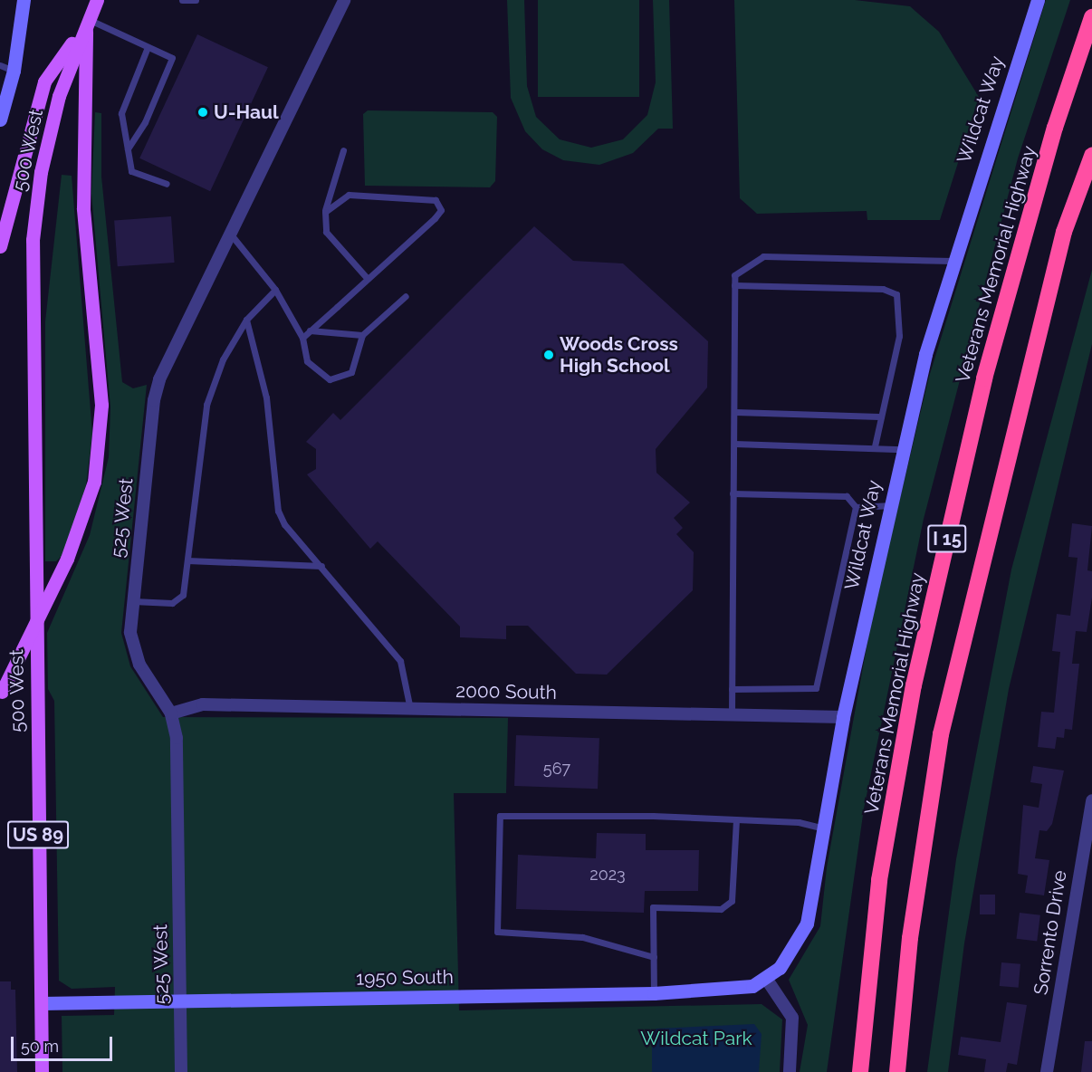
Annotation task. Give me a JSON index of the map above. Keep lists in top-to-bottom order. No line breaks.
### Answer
{"streets":{"highway":["Veterans Memorial Highway","I 15"],"main road":["500 West","US 89"],"street":["Wildcat Way","525 West","2000 South","Sorrento Drive","1950 South"]},"crossings":[["Wildcat Way","2000 South"],["Wildcat Way","1950 South"],["500 West","US 89"],["500 West","1950 South"],["525 West","2000 South"],["525 West","1950 South"]],"parks":["Wildcat Park"],"places":["U-Haul","Woods Cross High School"],"house_numbers":["567","2023"],"scale_bar":"50 m"}
